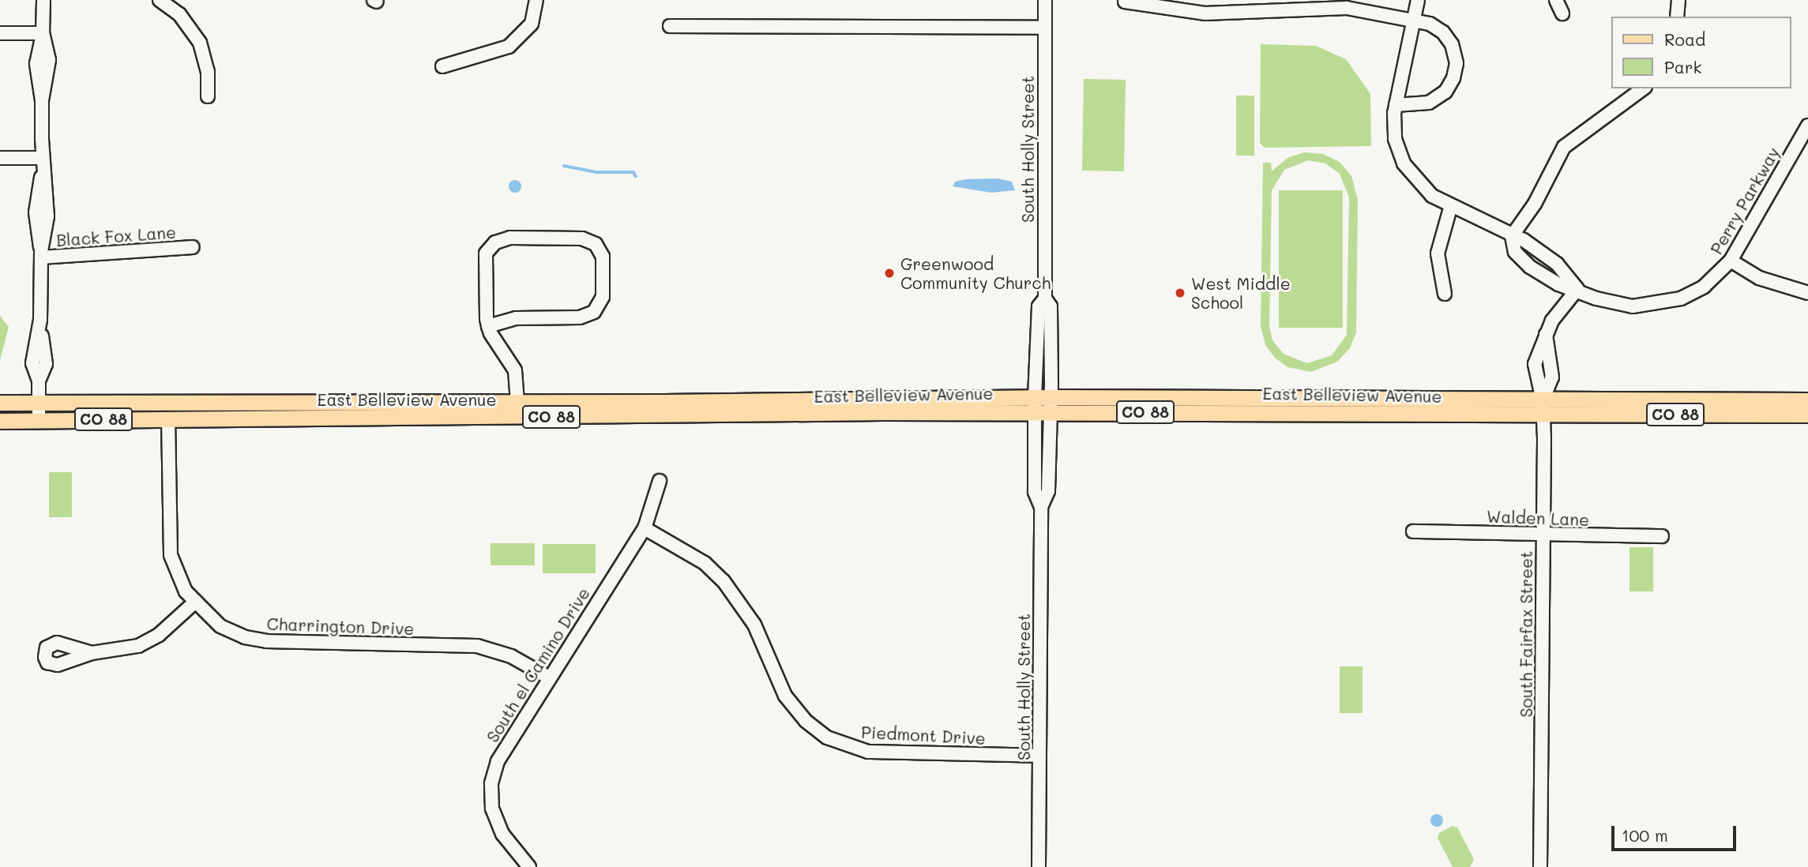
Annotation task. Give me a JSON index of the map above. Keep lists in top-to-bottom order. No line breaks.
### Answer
{"streets":{"main road":["East Belleview Avenue","CO 88"],"street":["South Holly Street","Perry Parkway","Black Fox Lane","Walden Lane","Charrington Drive","South Fairfax Street","South el Camino Drive","Piedmont Drive"]},"crossings":[["South Holly Street","East Belleview Avenue"],["South Holly Street","Piedmont Drive"],["Perry Parkway","South Fairfax Street"],["East Belleview Avenue","Charrington Drive"],["East Belleview Avenue","South Fairfax Street"],["Walden Lane","South Fairfax Street"],["Charrington Drive","South el Camino Drive"],["South el Camino Drive","Piedmont Drive"]],"places":["Greenwood Community Church","West Middle School"],"legend":["Road","Park"],"scale_bar":"100 m"}
